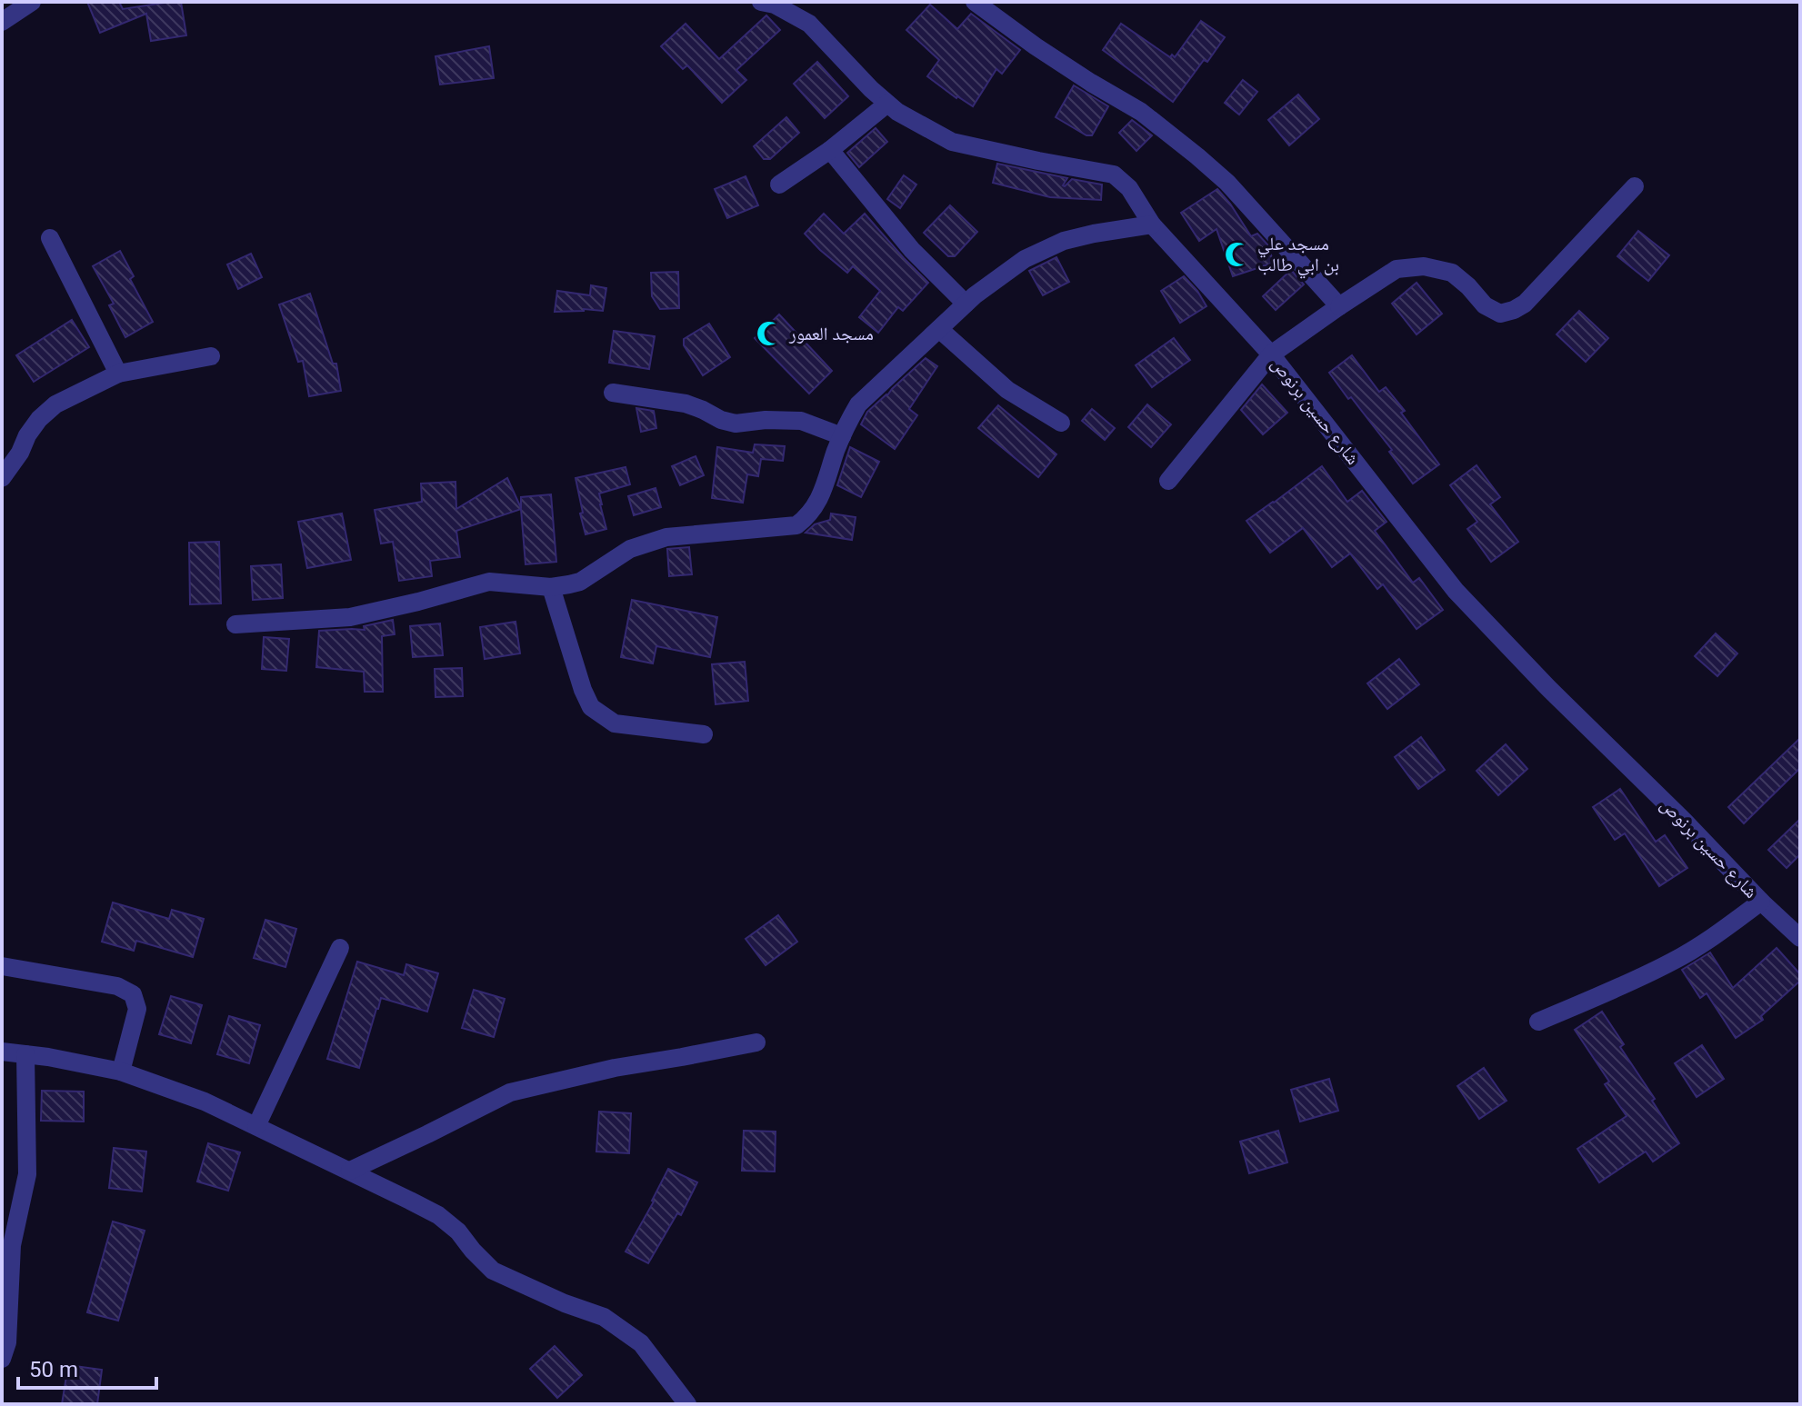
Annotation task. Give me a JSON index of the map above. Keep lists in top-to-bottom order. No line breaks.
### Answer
{"streets":{"street":["شارع حسين برنوص"]},"places":{"mosque":["مسجد علي بن ابي طالب","مسجد العمور"]},"scale_bar":"50 m"}
